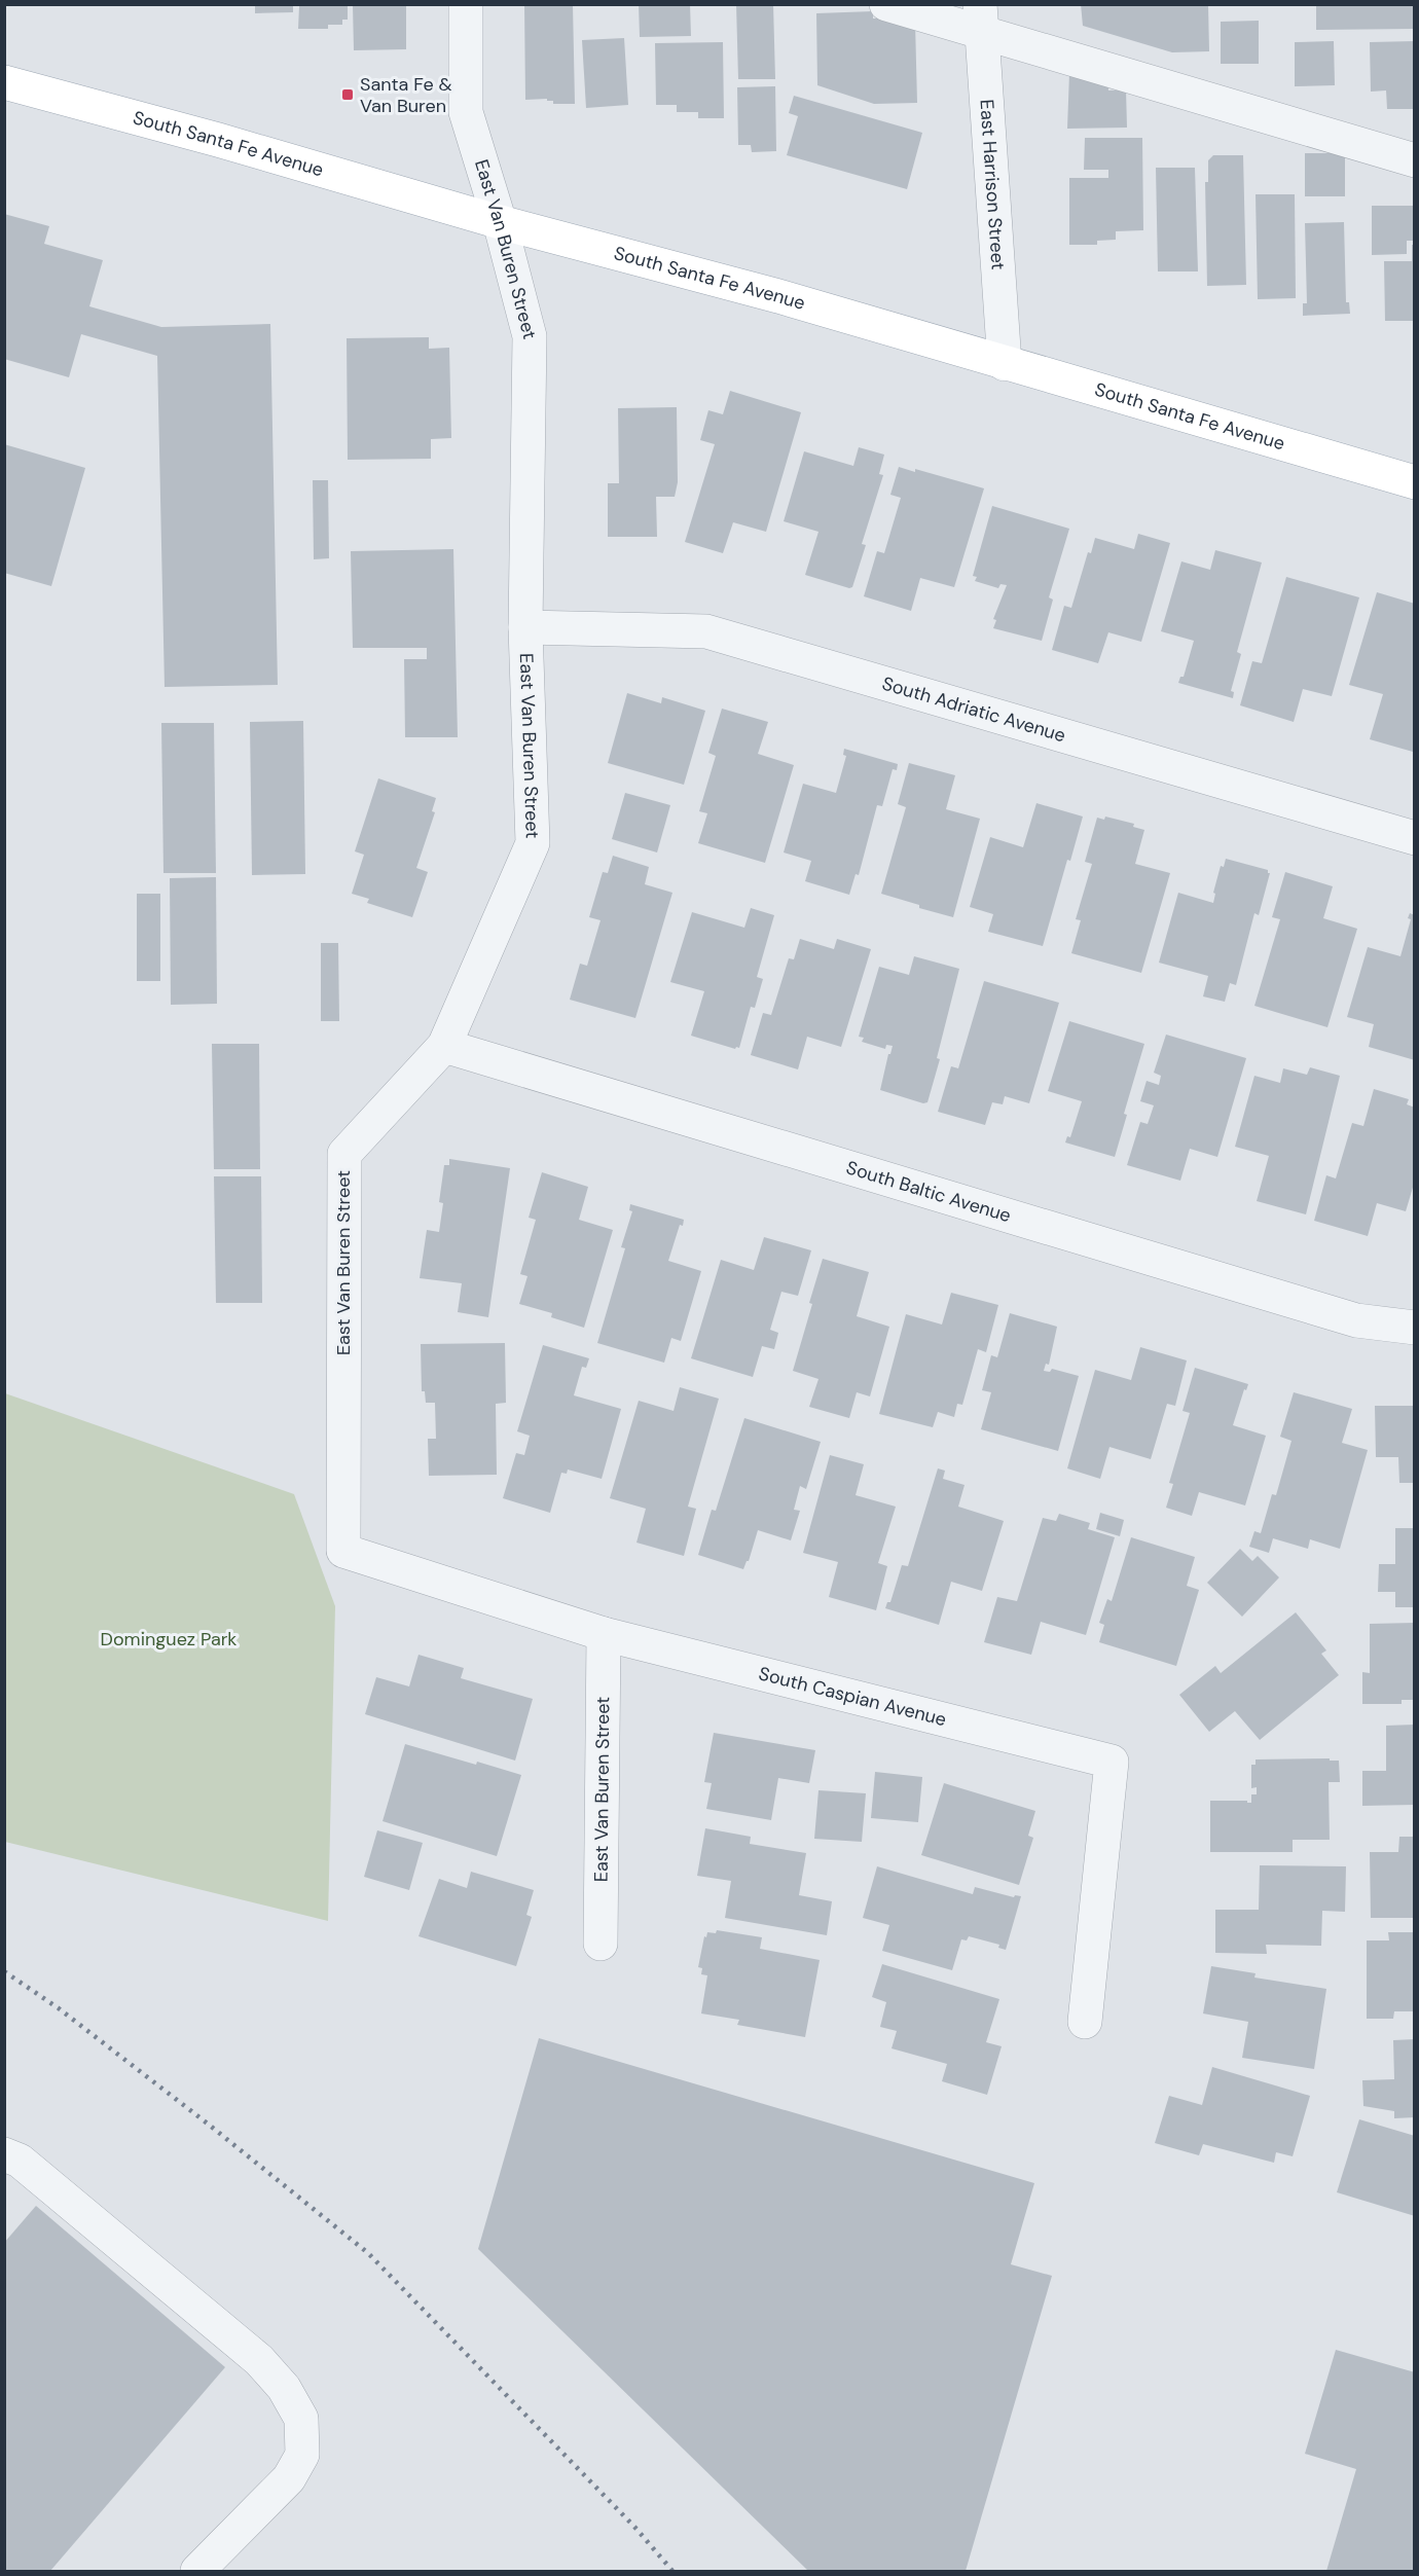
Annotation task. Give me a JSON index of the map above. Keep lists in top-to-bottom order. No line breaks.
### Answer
{"streets":{"main road":["South Santa Fe Avenue"],"street":["East Harrison Street","East Van Buren Street","South Adriatic Avenue","South Baltic Avenue","South Caspian Avenue"]},"crossings":[["South Santa Fe Avenue","East Harrison Street"],["South Santa Fe Avenue","East Van Buren Street"],["East Van Buren Street","South Adriatic Avenue"],["East Van Buren Street","South Baltic Avenue"],["East Van Buren Street","South Caspian Avenue"]],"parks":["Dominguez Park"],"places":{"transit":["Santa Fe & Van Buren"]}}
